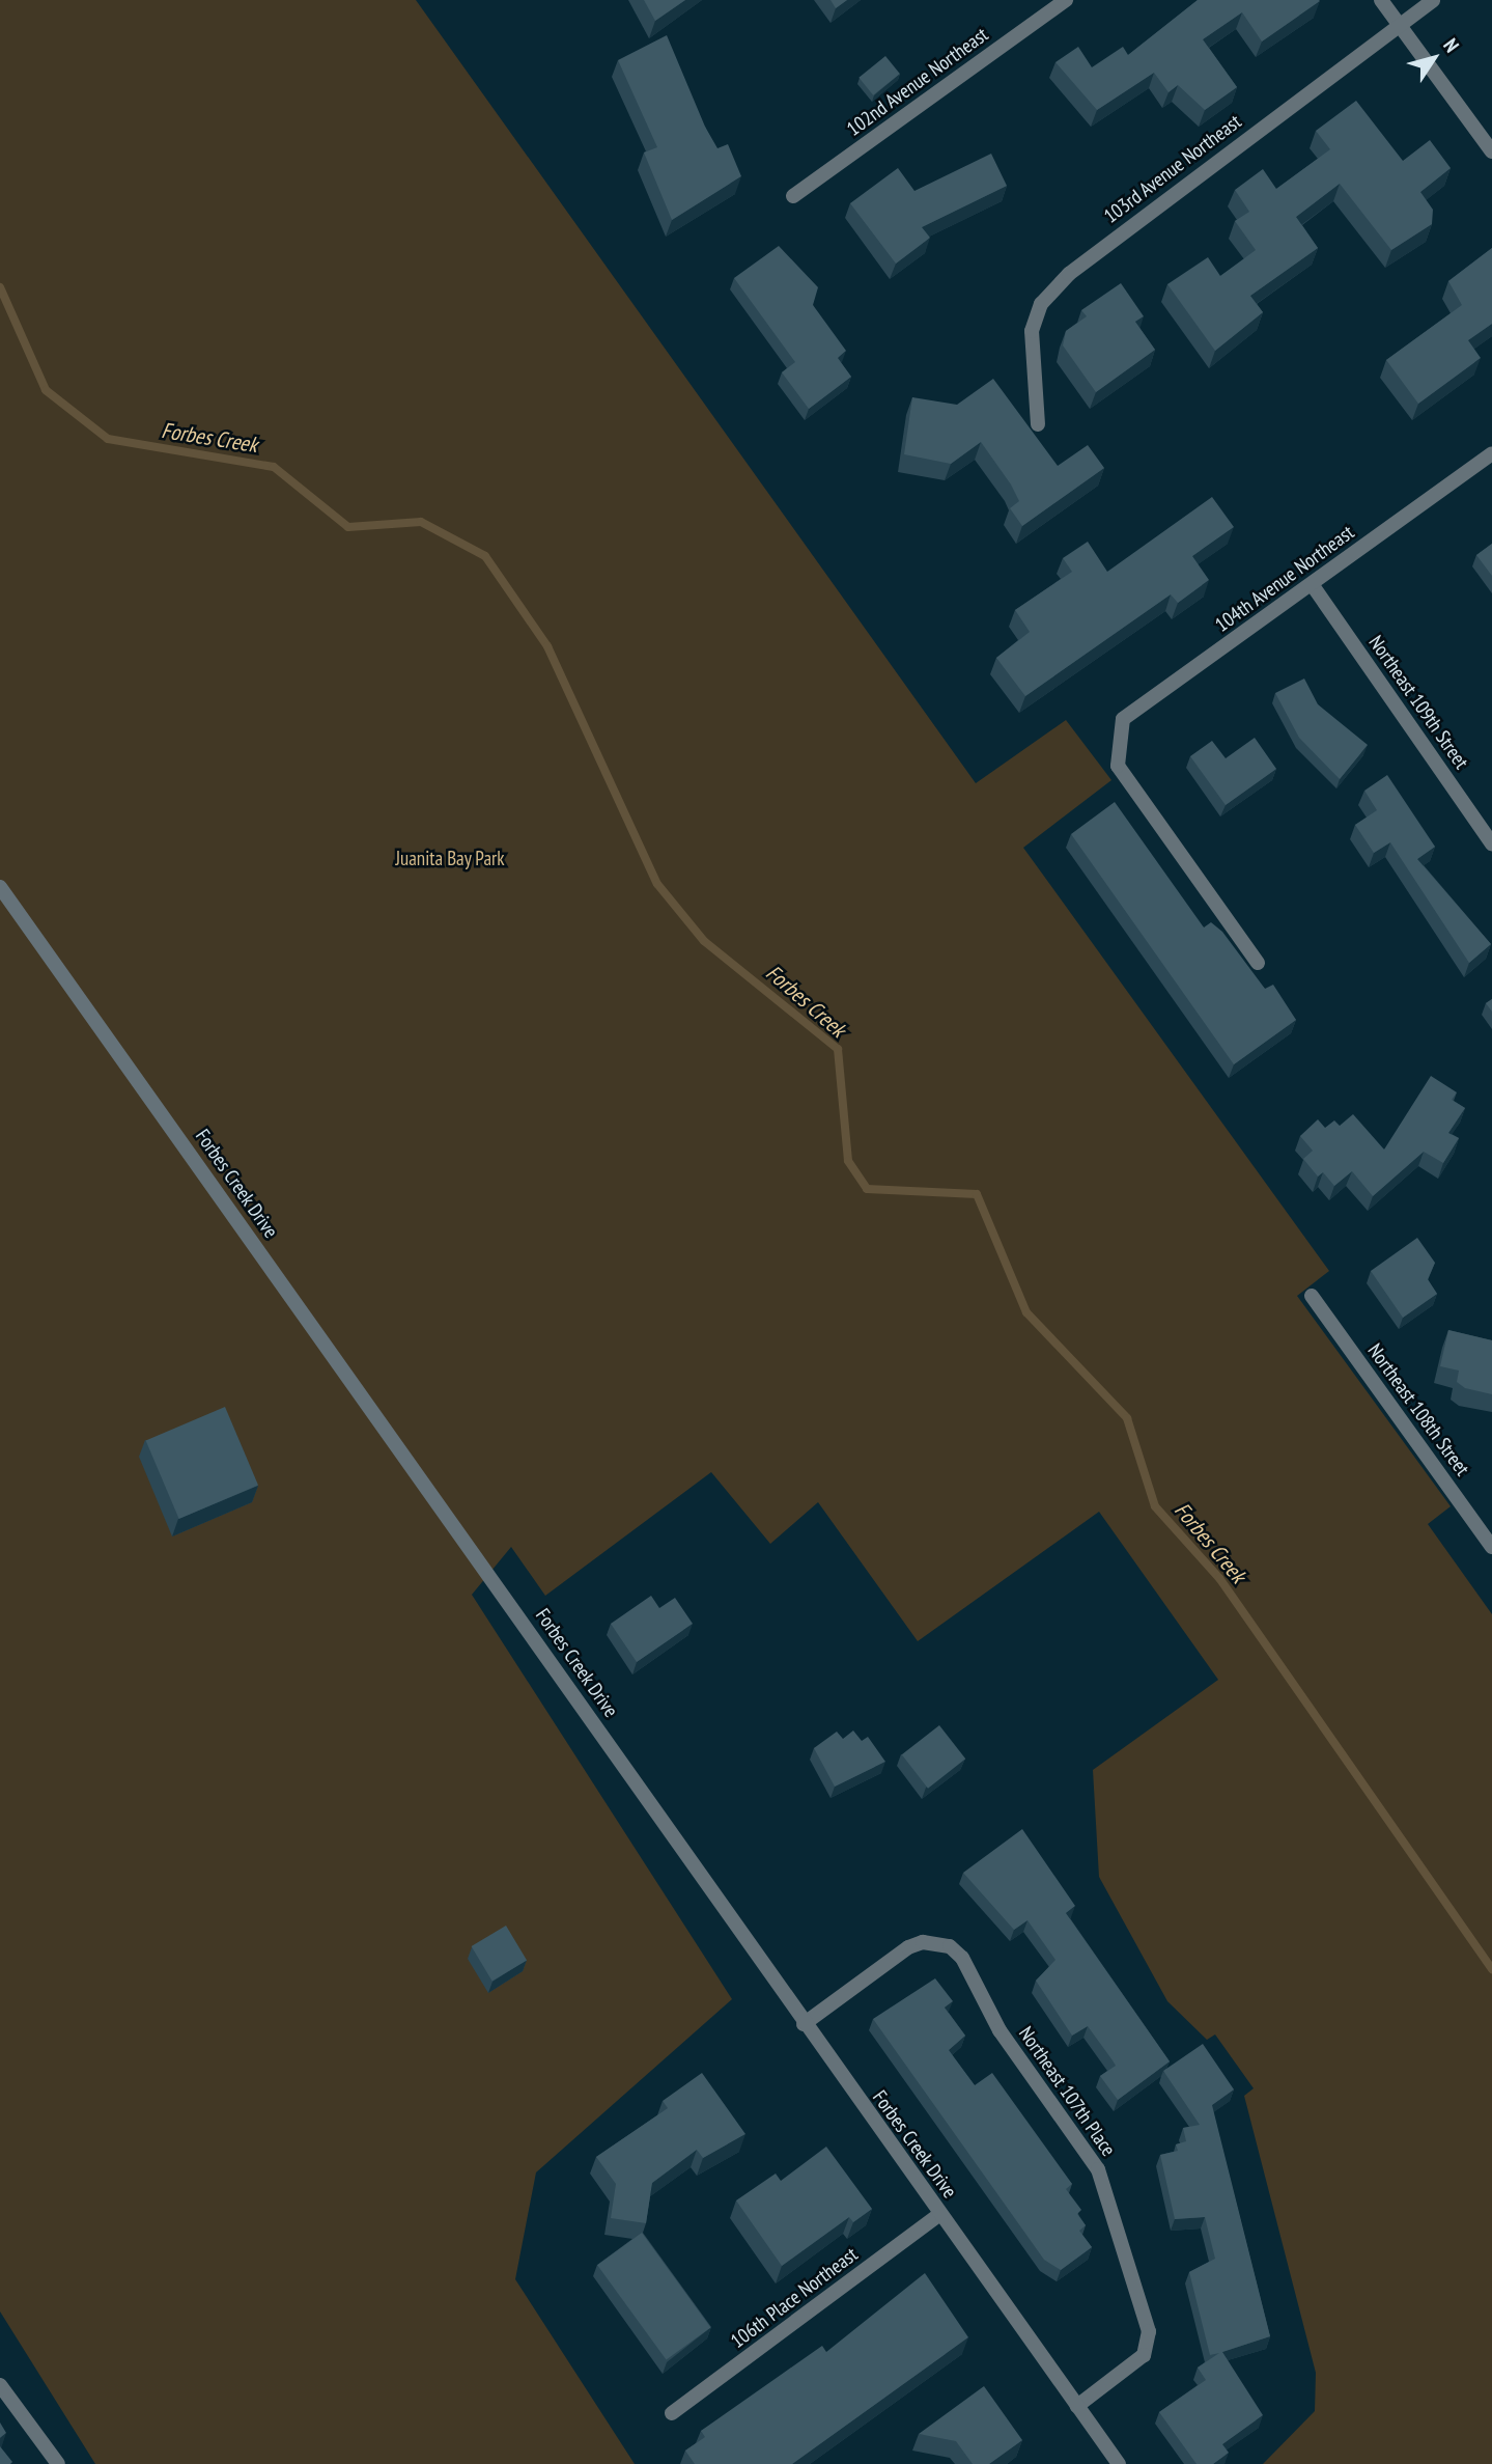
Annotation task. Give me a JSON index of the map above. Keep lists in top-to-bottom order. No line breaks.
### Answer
{"streets":{"street":["102nd Avenue Northeast","103rd Avenue Northeast","104th Avenue Northeast","Northeast 109th Street","Forbes Creek Drive","Northeast 108th Street","Northeast 107th Place","106th Place Northeast"]},"crossings":[["104th Avenue Northeast","Northeast 109th Street"],["Forbes Creek Drive","Northeast 107th Place"],["Forbes Creek Drive","106th Place Northeast"]],"water":["Forbes Creek"],"parks":["Juanita Bay Park"],"north":"top right"}
